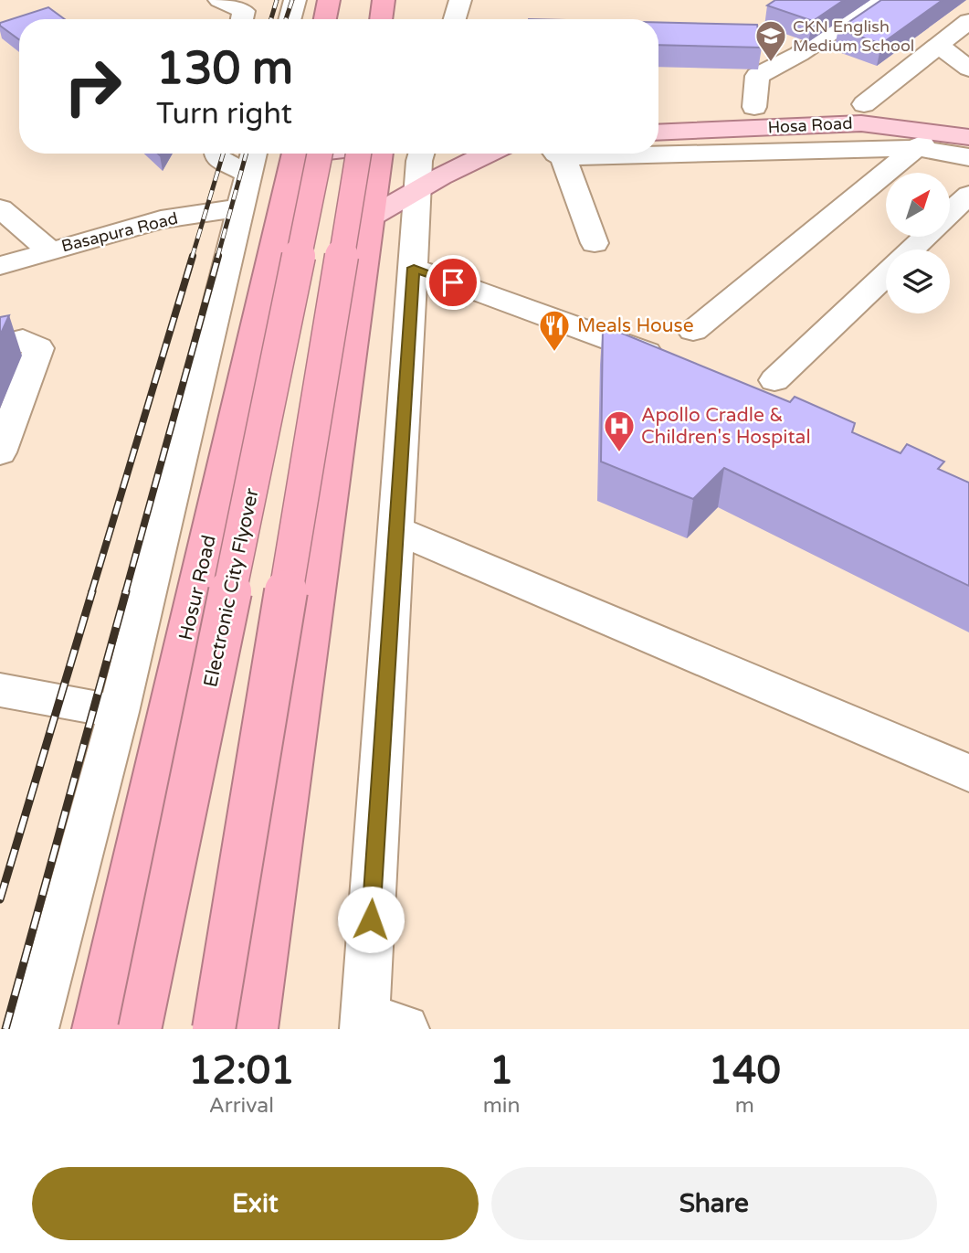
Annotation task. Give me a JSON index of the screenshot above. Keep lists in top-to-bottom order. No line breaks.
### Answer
{"streets":{"highway":["Hosur Road","Electronic City Flyover"],"main road":["Hosa Road"],"street":["Basapura Road"]},"places":{"school or university":["CKN English Medium School"],"restaurant":["Meals House"],"hospital":["Apollo Cradle & Children's Hospital"]},"north":"top right","page":{"turn":["130 m","Turn right"],"eta":["12:01","Arrival","1","min","140","m"],"buttons":["Exit","Share"]}}
